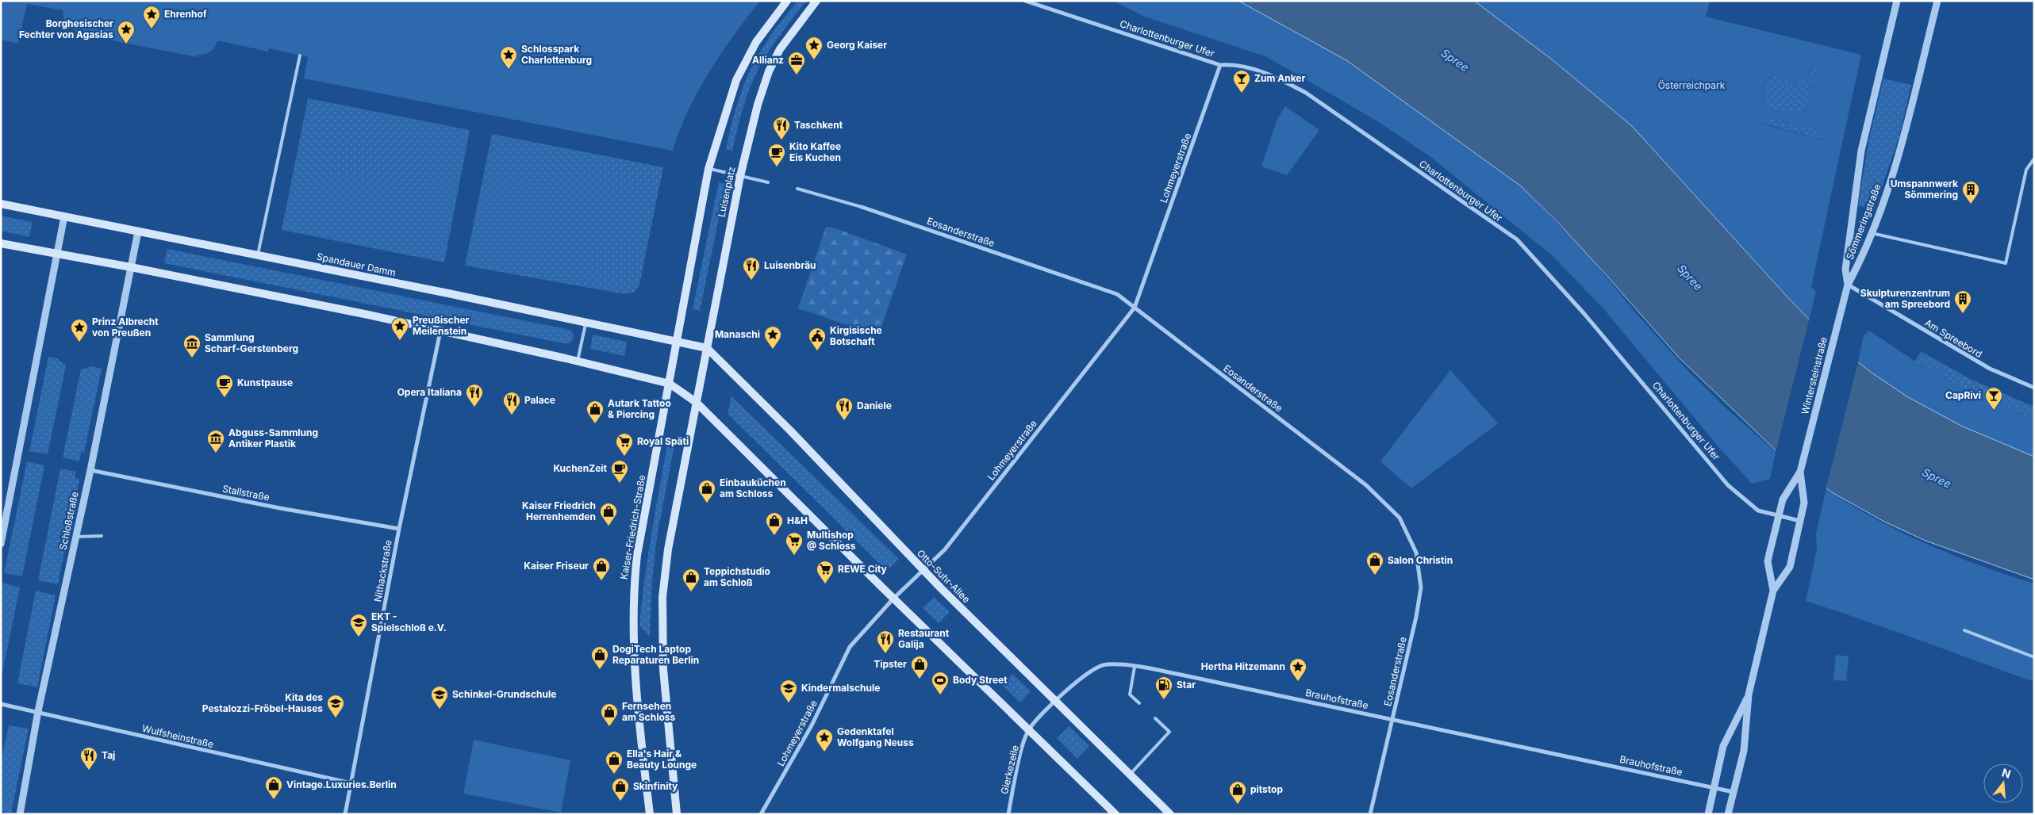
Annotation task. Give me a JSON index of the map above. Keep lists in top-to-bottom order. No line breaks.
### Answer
{"streets":{"main road":["Luisenplatz","Spandauer Damm","Kaiser-Friedrich-Straße","Otto-Suhr-Allee"],"street":["Charlottenburger Ufer","Lohmeyerstraße","Sömmeringstraße","Eosanderstraße","Am Spreebord","Wintersteinstraße","Stallstraße","Schloßstraße","Nithackstraße","Brauhofstraße","Wulfsheinstraße","Gierkezeile"]},"crossings":[["Charlottenburger Ufer","Lohmeyerstraße"],["Charlottenburger Ufer","Wintersteinstraße"],["Lohmeyerstraße","Eosanderstraße"],["Lohmeyerstraße","Otto-Suhr-Allee"],["Luisenplatz","Spandauer Damm"],["Luisenplatz","Otto-Suhr-Allee"],["Sömmeringstraße","Am Spreebord"],["Sömmeringstraße","Wintersteinstraße"],["Eosanderstraße","Brauhofstraße"],["Spandauer Damm","Schloßstraße"],["Spandauer Damm","Kaiser-Friedrich-Straße"],["Spandauer Damm","Otto-Suhr-Allee"],["Am Spreebord","Wintersteinstraße"],["Wintersteinstraße","Brauhofstraße"],["Stallstraße","Schloßstraße"],["Stallstraße","Nithackstraße"],["Schloßstraße","Wulfsheinstraße"],["Nithackstraße","Wulfsheinstraße"],["Otto-Suhr-Allee","Brauhofstraße"],["Brauhofstraße","Gierkezeile"]],"water":["Spree"],"parks":["Österreichpark"],"places":{"place":["Ehrenhof","Borghesischer Fechter von Agasias","Georg Kaiser","Schlosspark Charlottenburg","Preußischer Meilenstein","Prinz Albrecht von Preußen","Manaschi","Hertha Hitzemann","Gedenktafel Wolfgang Neuss"],"office":["Allianz"],"bar":["Zum Anker","CapRivi"],"restaurant":["Taschkent","Luisenbräu","Opera Italiana","Palace","Daniele","Restaurant Galija","Taj"],"cafe":["Kito Kaffee Eis Kuchen","Kunstpause","KuchenZeit"],"building":["Umspannwerk Sömmering","Skulpturenzentrum am Spreebord"],"public building":["Kirgisische Botschaft"],"museum":["Sammlung Scharf-Gerstenberg","Abguss-Sammlung Antiker Plastik"],"shop":["Autark Tattoo & Piercing","Einbauküchen am Schloss","Kaiser Friedrich Herrenhemden","H&H","Salon Christin","Kaiser Friseur","Teppichstudio am Schloß","DogiTech Laptop Reparaturen Berlin","Tipster","Fernsehen am Schloss","Ella's Hair & Beauty Lounge","Vintage.Luxuries.Berlin","Skinfinity","pitstop"],"supermarket":["Royal Späti","Multishop @ Schloss","REWE City"],"school or university":["EKT - Spielschloß e.V.","Kindermalschule","Schinkel-Grundschule","Kita des Pestalozzi-Fröbel-Hauses"],"sports":["Body Street"],"fuel station":["Star"]},"north":"top"}
